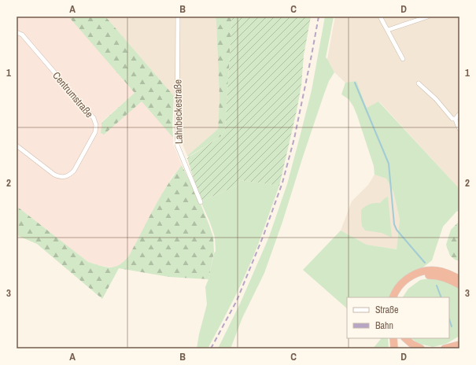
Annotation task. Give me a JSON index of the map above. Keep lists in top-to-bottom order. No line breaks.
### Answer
{"streets":{"street":["Centrumstraße","Lahnbeckestraße"]},"legend":["Straße","Bahn"],"grid":{"columns":["A","B","C","D"],"rows":["1","2","3"]}}
